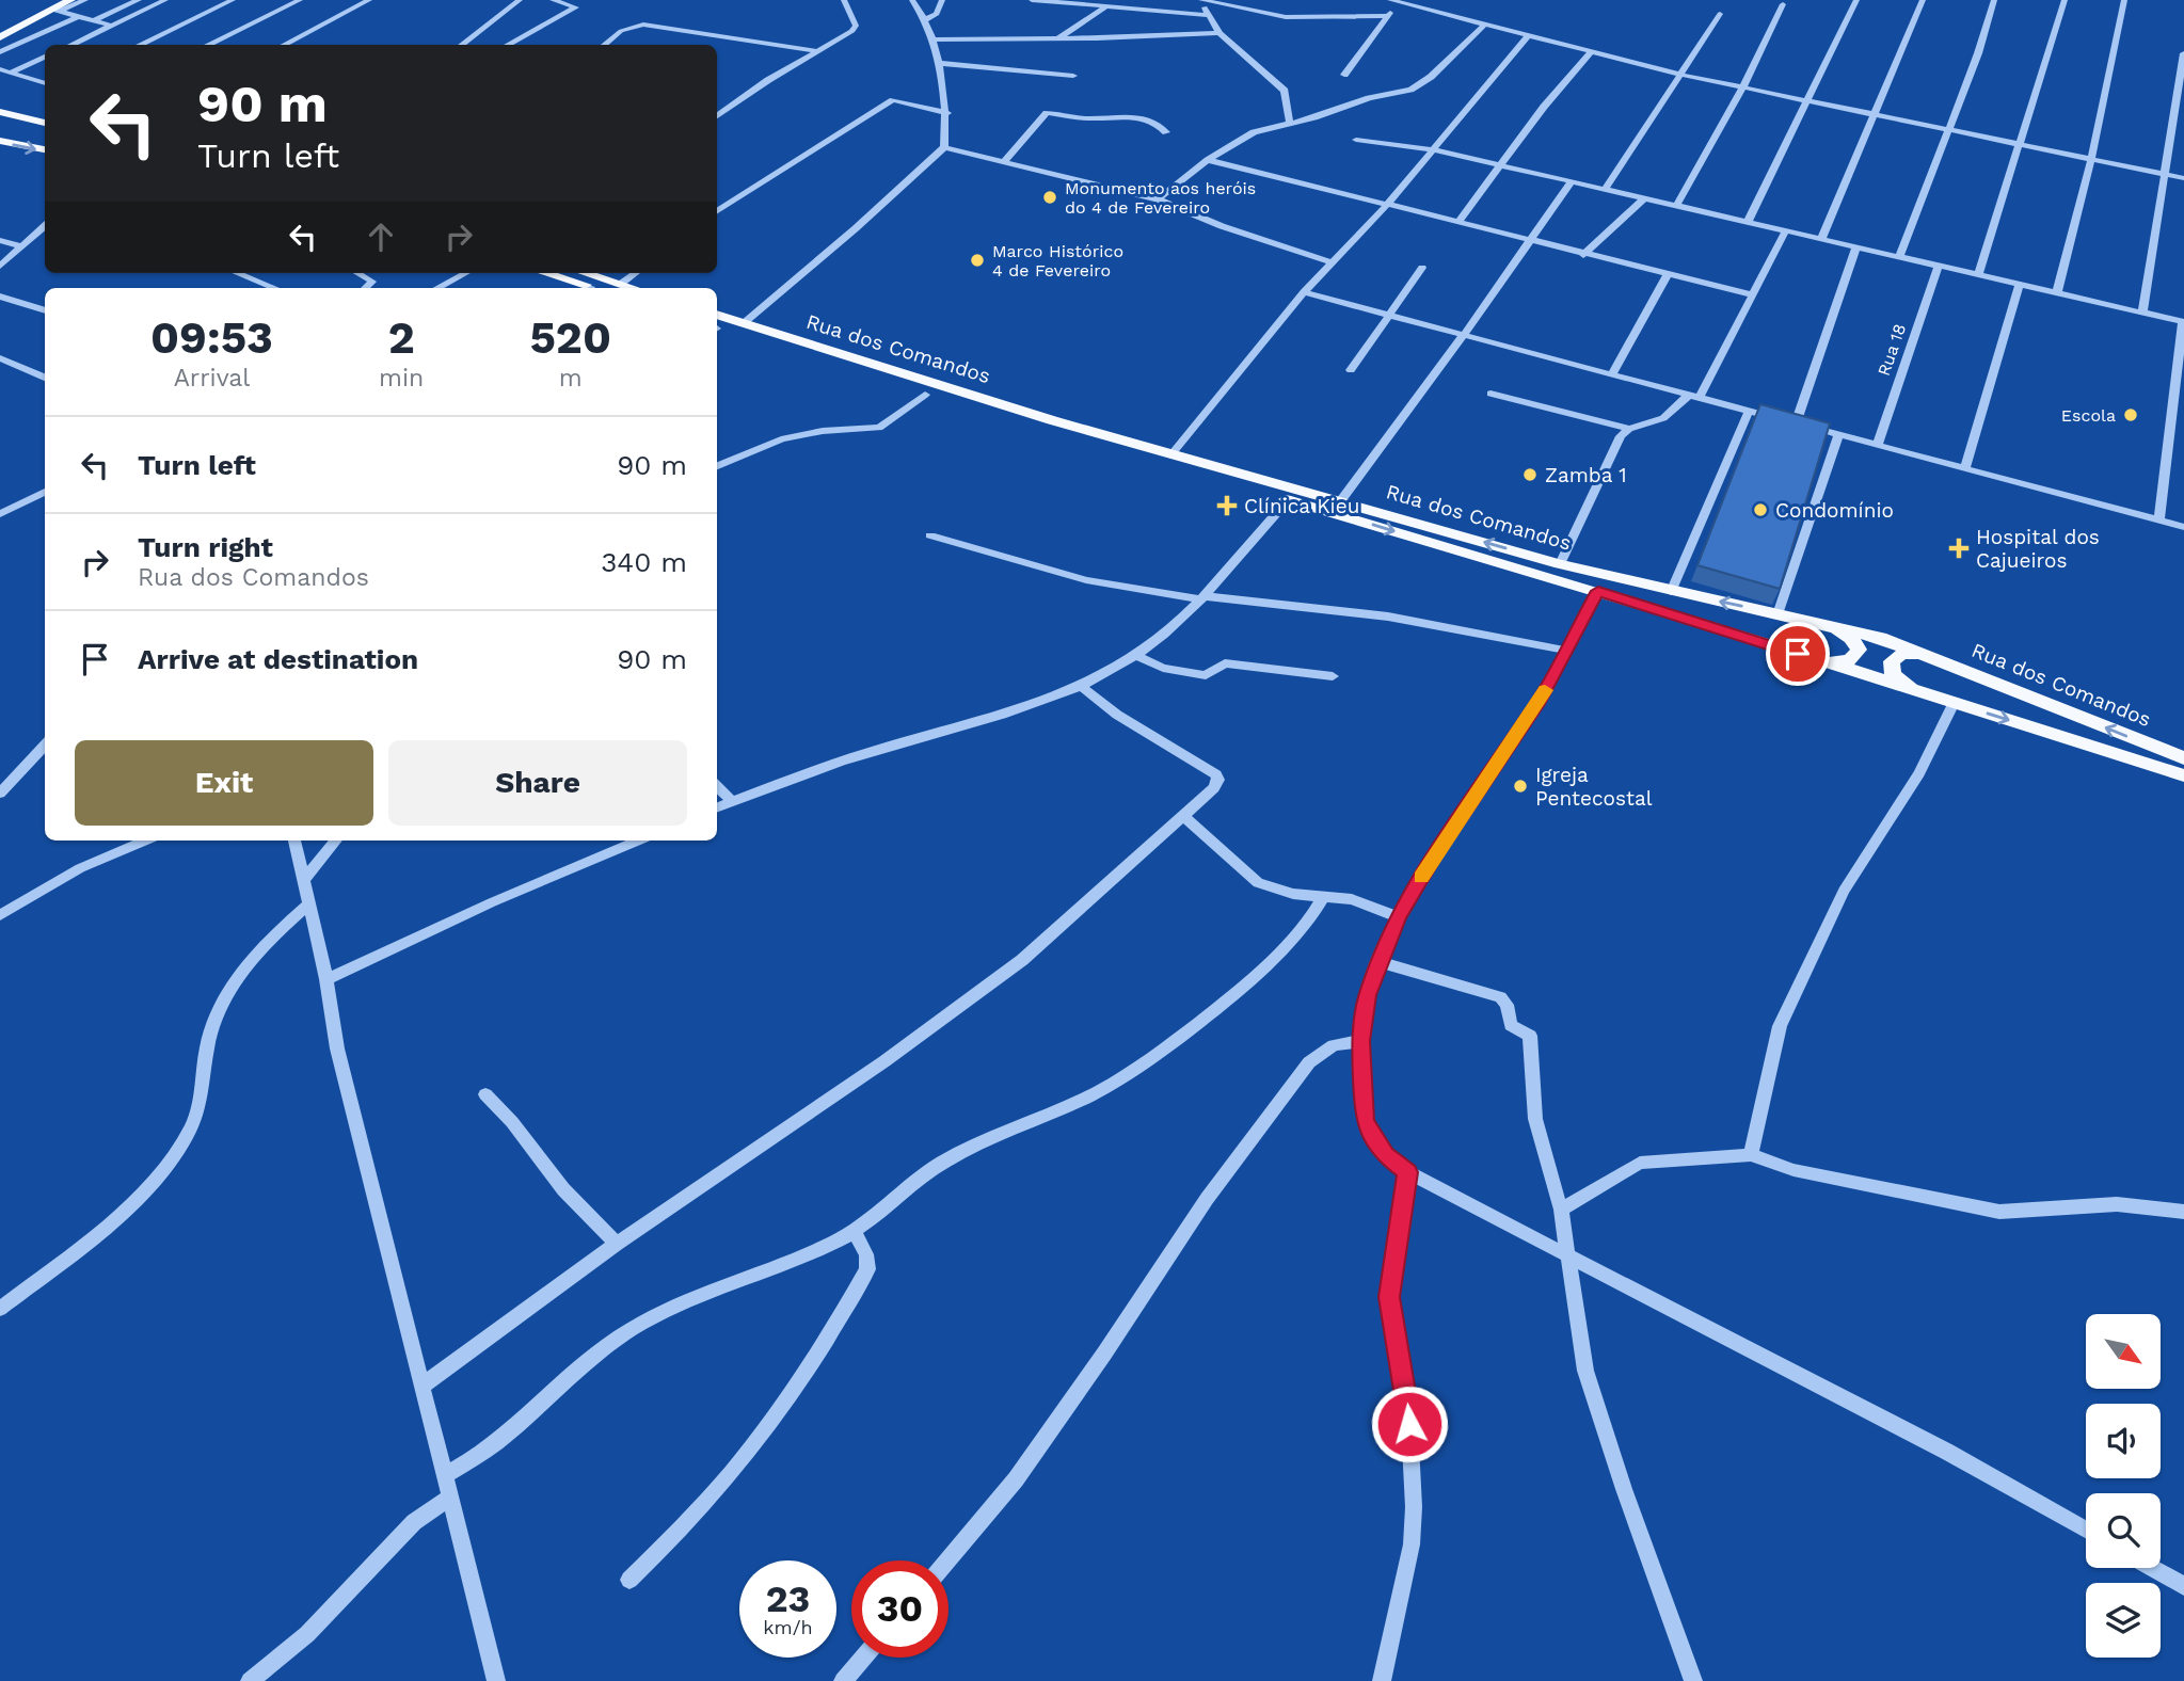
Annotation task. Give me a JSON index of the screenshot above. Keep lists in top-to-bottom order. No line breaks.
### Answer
{"streets":{"main road":["Rua dos Comandos"],"street":["Rua 18"]},"places":{"other":["Monumento aos heróis do 4 de Fevereiro","Marco Histórico 4 de Fevereiro","Escola","Zamba 1","Condomínio","Igreja Pentecostal"],"health":["Clínica Kieu","Hospital dos Cajueiros"]},"north":"bottom right","page":{"turn":["90 m","Turn left"],"eta":["09:53","Arrival","2","min","520","m"],"list":[{"name":"Turn left","value":"90 m"},{"name":"Turn right","note":"Rua dos Comandos","value":"340 m"},{"name":"Arrive at destination","value":"90 m"}],"buttons":["Exit","Share"],"speed":"23 km/h","limit":"30"}}
